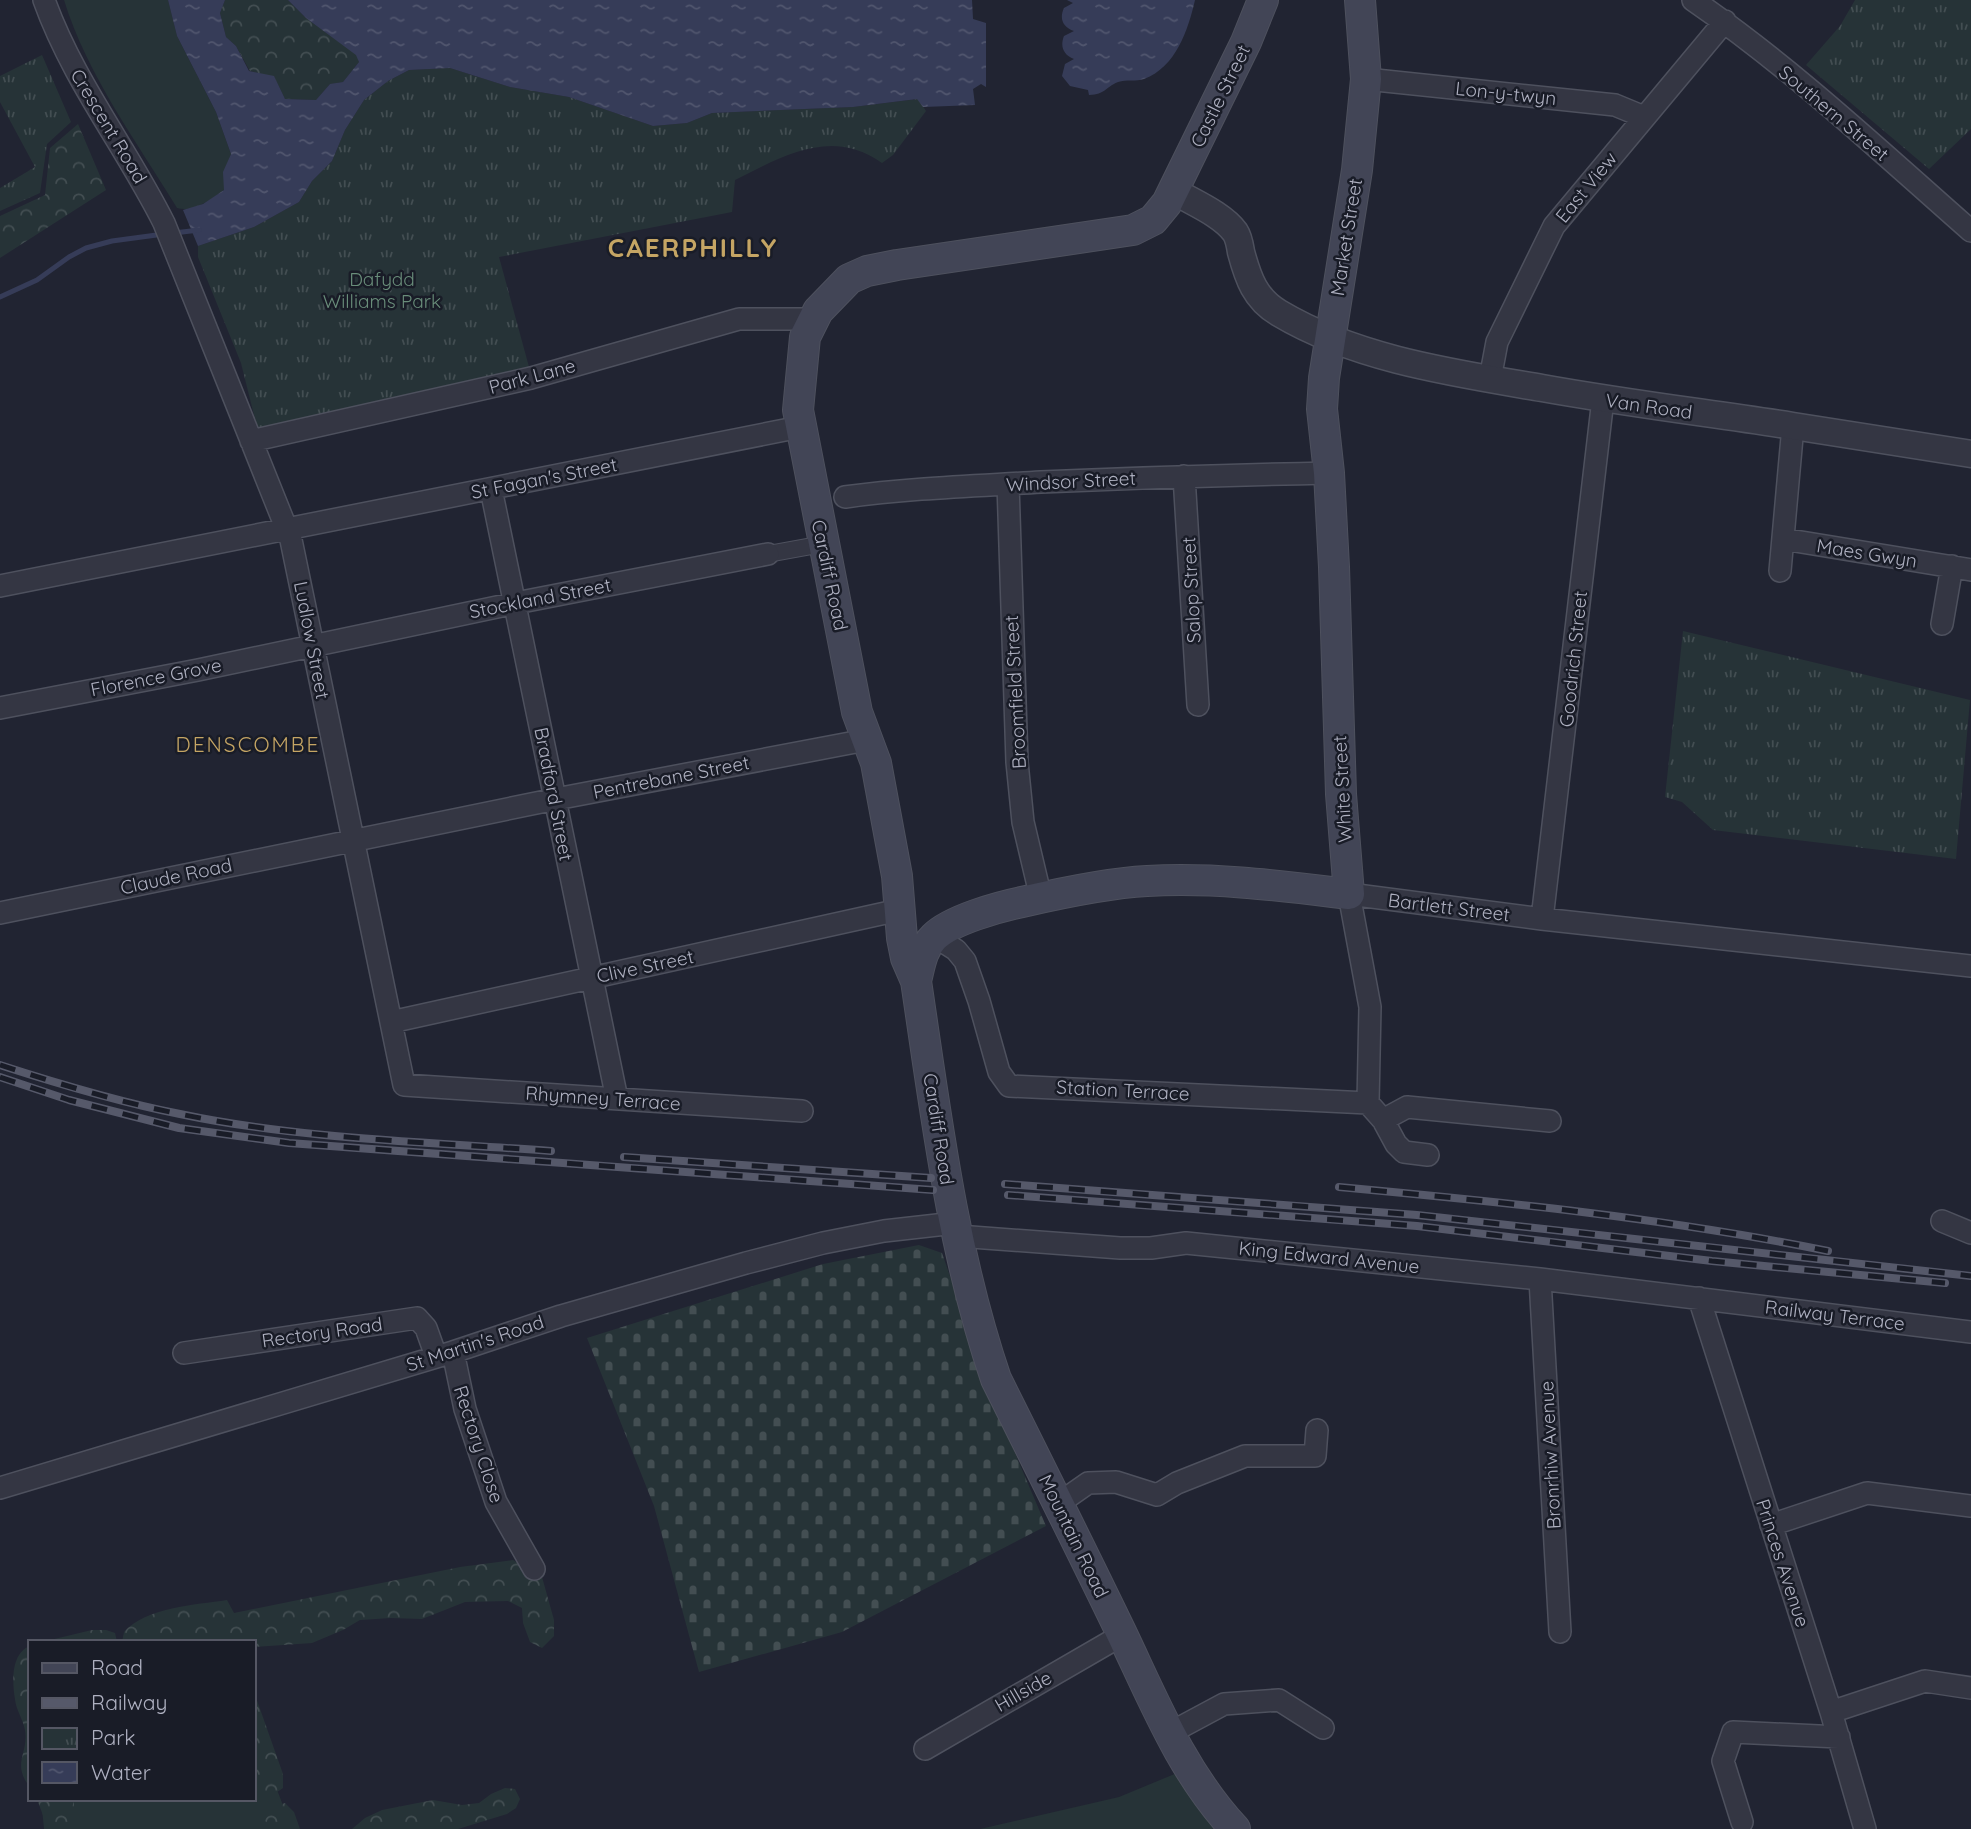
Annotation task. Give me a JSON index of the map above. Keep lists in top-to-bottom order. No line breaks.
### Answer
{"streets":{"main road":["Castle Street","Market Street","Cardiff Road","White Street","Bartlett Street","Station Terrace","Mountain Road"],"street":["Lon-y-twyn","Southern Street","Crescent Road","East View","Park Lane","Van Road","St Fagan's Street","Windsor Street","Maes Gwyn","Salop Street","Stockland Street","Ludlow Street","Goodrich Street","Florence Grove","Broomfield Street","Pentrebane Street","Bradford Street","Claude Road","Clive Street","Rhymney Terrace","King Edward Avenue","Railway Terrace","Rectory Road","St Martin's Road","Rectory Close","Bronrhiw Avenue","Princes Avenue","Hillside"]},"crossings":[["Lon-y-twyn","East View"],["Lon-y-twyn","Market Street"],["Castle Street","Van Road"],["Castle Street","Cardiff Road"],["Southern Street","East View"],["Crescent Road","Ludlow Street"],["East View","Van Road"],["Market Street","Van Road"],["Market Street","Windsor Street"],["Market Street","White Street"],["Park Lane","Cardiff Road"],["Park Lane","Ludlow Street"],["Van Road","Cardiff Road"],["Van Road","Goodrich Street"],["St Fagan's Street","Cardiff Road"],["St Fagan's Street","Ludlow Street"],["St Fagan's Street","Bradford Street"],["Windsor Street","Cardiff Road"],["Windsor Street","Salop Street"],["Windsor Street","Broomfield Street"],["Windsor Street","White Street"],["Cardiff Road","Pentrebane Street"],["Cardiff Road","Clive Street"],["Cardiff Road","Station Terrace"],["Cardiff Road","King Edward Avenue"],["Cardiff Road","St Martin's Road"],["Cardiff Road","Mountain Road"],["Stockland Street","Ludlow Street"],["Stockland Street","Florence Grove"],["Stockland Street","Bradford Street"],["Ludlow Street","Florence Grove"],["Ludlow Street","Pentrebane Street"],["Ludlow Street","Claude Road"],["Ludlow Street","Clive Street"],["Ludlow Street","Rhymney Terrace"],["Goodrich Street","Bartlett Street"],["Broomfield Street","Bartlett Street"],["Pentrebane Street","Bradford Street"],["Pentrebane Street","Claude Road"],["White Street","Bartlett Street"],["White Street","Station Terrace"],["Bradford Street","Clive Street"],["Bradford Street","Rhymney Terrace"],["Bartlett Street","Station Terrace"],["Clive Street","Station Terrace"],["King Edward Avenue","Railway Terrace"],["King Edward Avenue","St Martin's Road"],["King Edward Avenue","Bronrhiw Avenue"],["King Edward Avenue","Mountain Road"],["King Edward Avenue","Princes Avenue"],["Railway Terrace","Princes Avenue"],["Rectory Road","St Martin's Road"],["Rectory Road","Rectory Close"],["St Martin's Road","Rectory Close"],["St Martin's Road","Mountain Road"],["Mountain Road","Hillside"]],"districts":["CAERPHILLY","DENSCOMBE"],"parks":["Dafydd Williams Park"],"legend":["Road","Railway","Park","Water"]}
